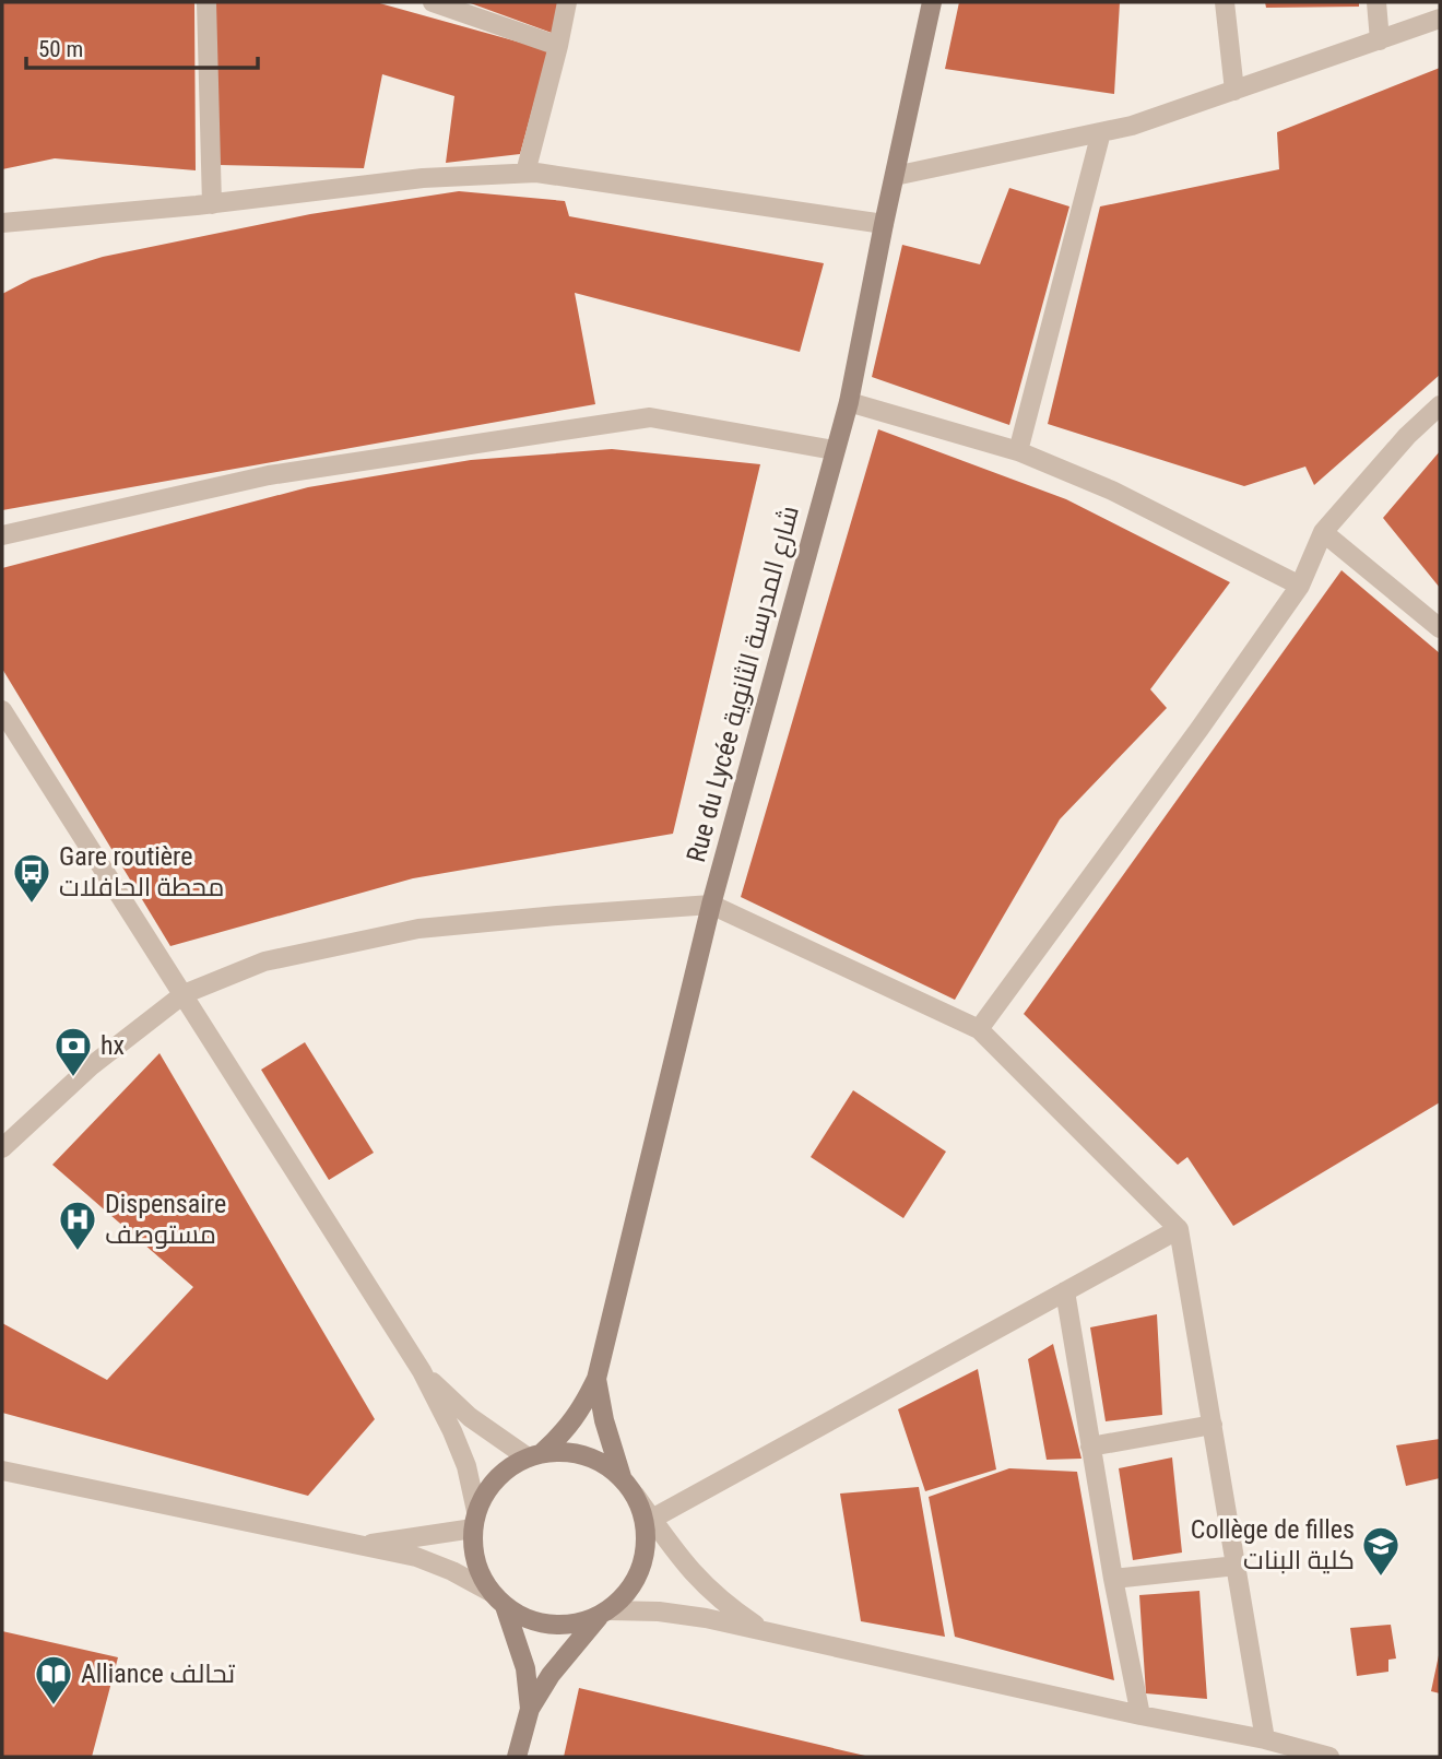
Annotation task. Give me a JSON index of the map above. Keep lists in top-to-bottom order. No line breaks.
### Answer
{"streets":{"street":["Rue du Lycée شارع المدرسة الثانوية"]},"places":{"bus stop":["Gare routière محطة الحافلات"],"bank":["hx"],"hospital":["Dispensaire مستوصف"],"school or university":["Collège de filles كلية البنات"],"library":["Alliance تحالف"]},"scale_bar":"50 m"}
